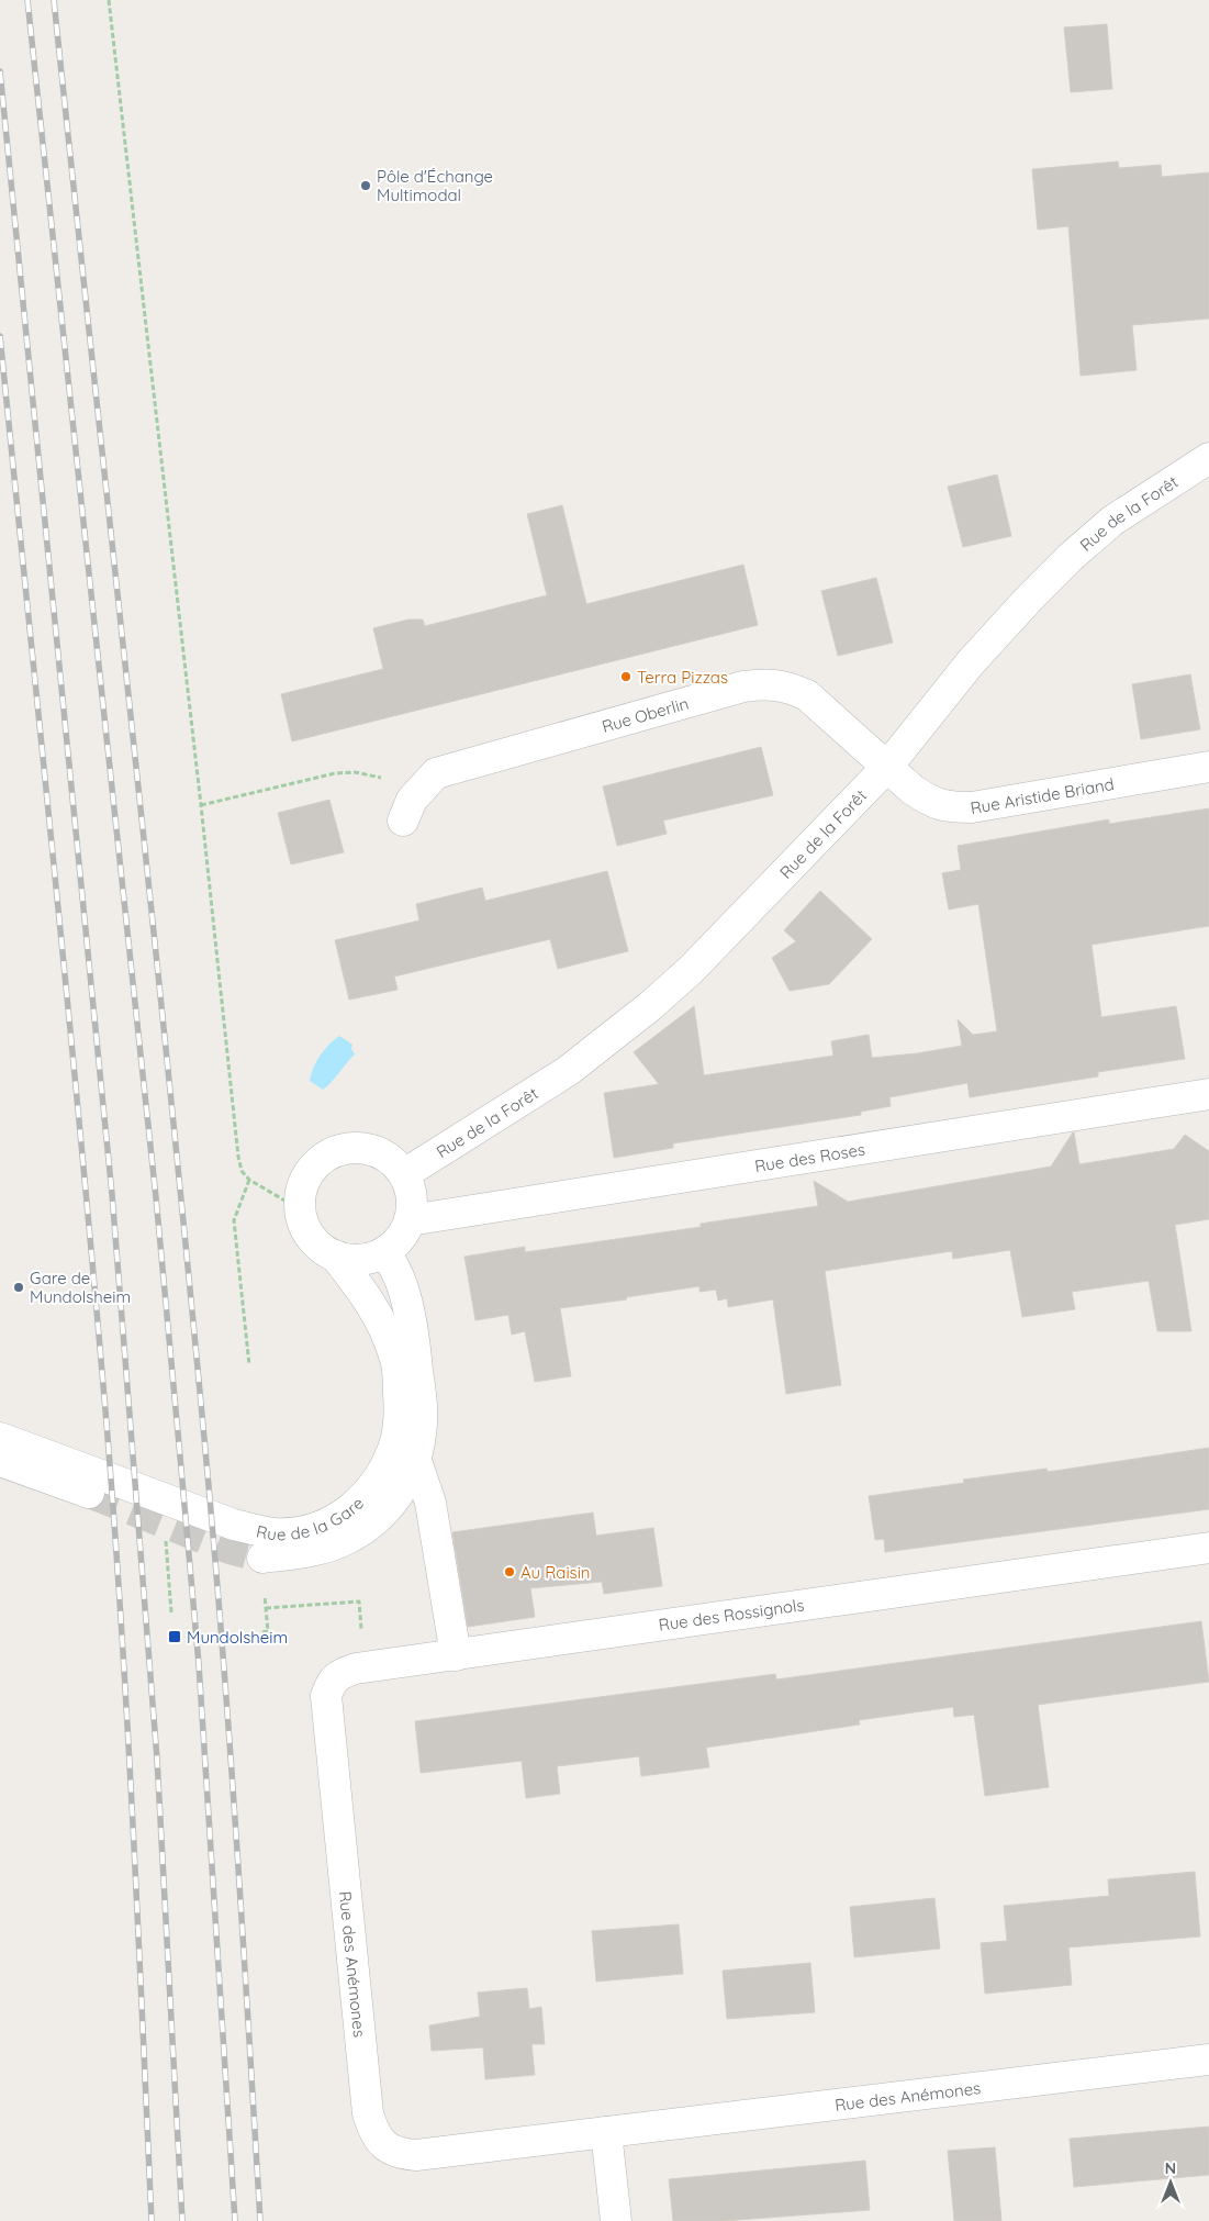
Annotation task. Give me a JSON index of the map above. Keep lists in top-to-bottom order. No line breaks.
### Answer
{"streets":{"street":["Rue de la Forêt","Rue Oberlin","Rue Aristide Briand","Rue des Roses","Rue de la Gare","Rue des Rossignols","Rue des Anémones"]},"crossings":[["Rue de la Forêt","Rue Oberlin"],["Rue de la Forêt","Rue Aristide Briand"],["Rue de la Forêt","Rue des Roses"],["Rue de la Forêt","Rue de la Gare"],["Rue Oberlin","Rue Aristide Briand"],["Rue des Roses","Rue de la Gare"],["Rue des Rossignols","Rue des Anémones"]],"places":{"other":["Pôle d'Échange Multimodal","Terra Pizzas","Gare de Mundolsheim","Au Raisin"],"transit":["Mundolsheim"]},"north":"top"}
